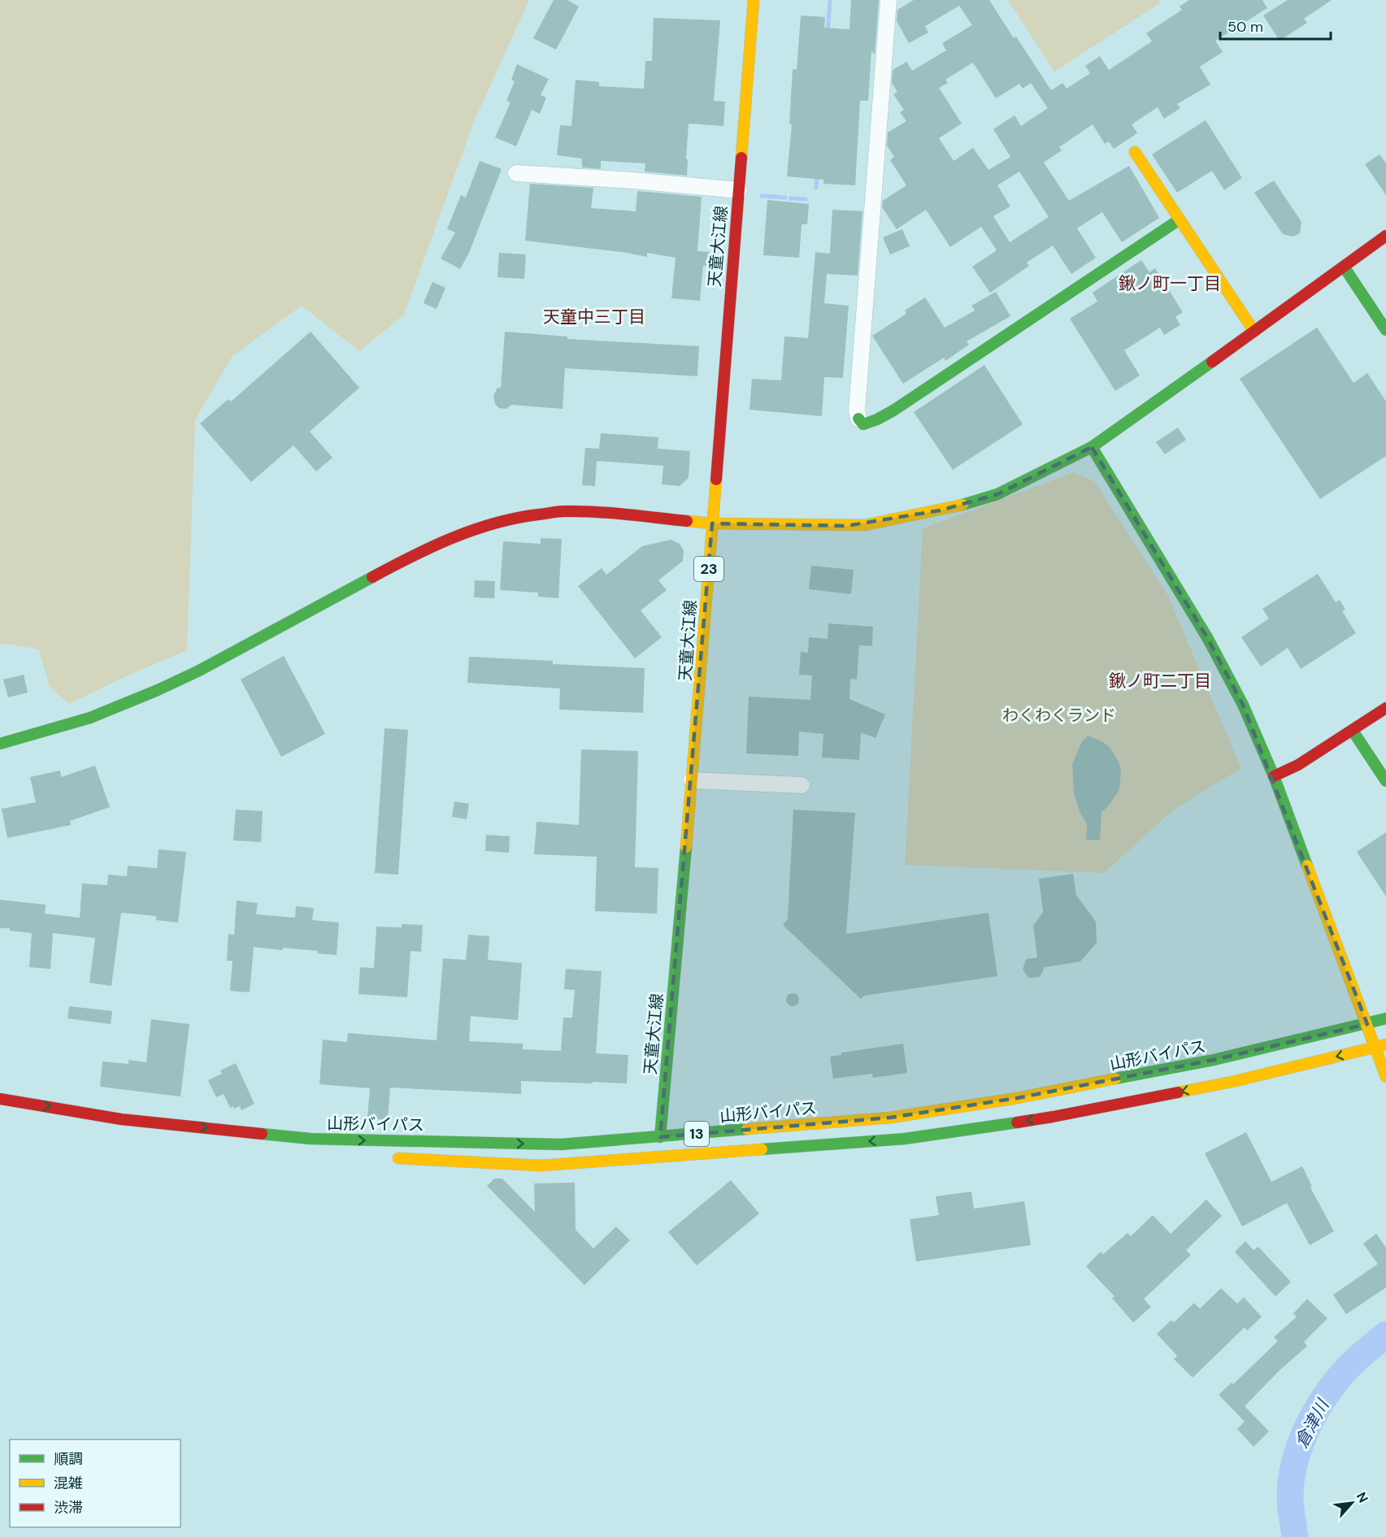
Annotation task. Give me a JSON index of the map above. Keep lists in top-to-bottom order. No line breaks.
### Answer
{"streets":{"main road":["天童大江線","23","山形バイパス","13"]},"crossings":[["天童大江線","山形バイパス"]],"districts":["鍬ノ町一丁目","天童中三丁目","鍬ノ町二丁目"],"water":["倉津川"],"parks":["わくわくランド"],"legend":["順調","混雑","渋滞"],"scale_bar":"50 m","north":"top right"}
